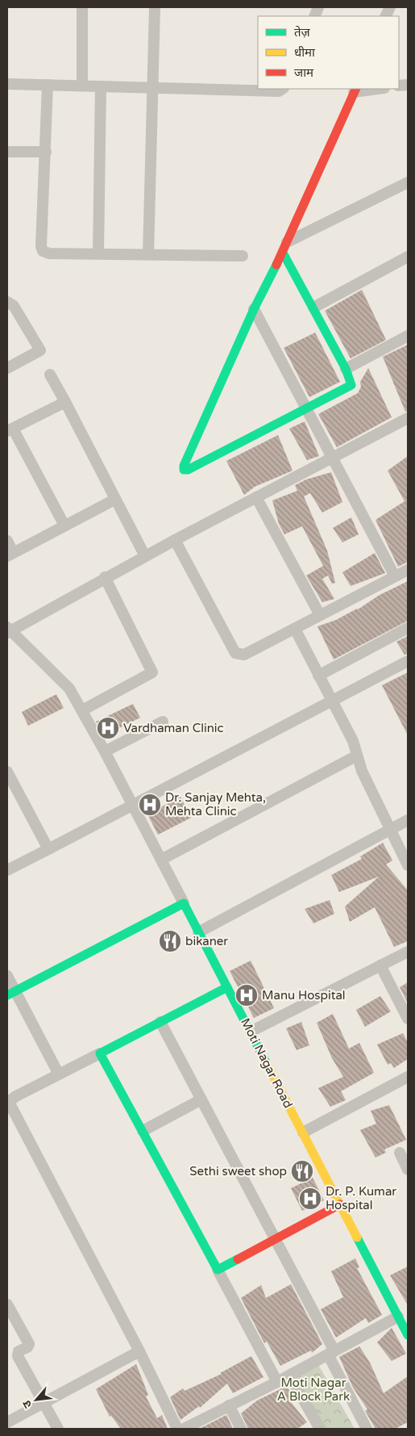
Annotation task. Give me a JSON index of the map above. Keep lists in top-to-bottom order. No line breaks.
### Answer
{"streets":{"street":["Moti Nagar Road"]},"parks":["Moti Nagar A Block Park"],"places":{"hospital":["Vardhaman Clinic","Dr. Sanjay Mehta, Mehta Clinic","Manu Hospital","Dr. P. Kumar Hospital"],"restaurant":["bikaner","Sethi sweet shop"]},"legend":["तेज़","धीमा","जाम"],"north":"bottom left"}
